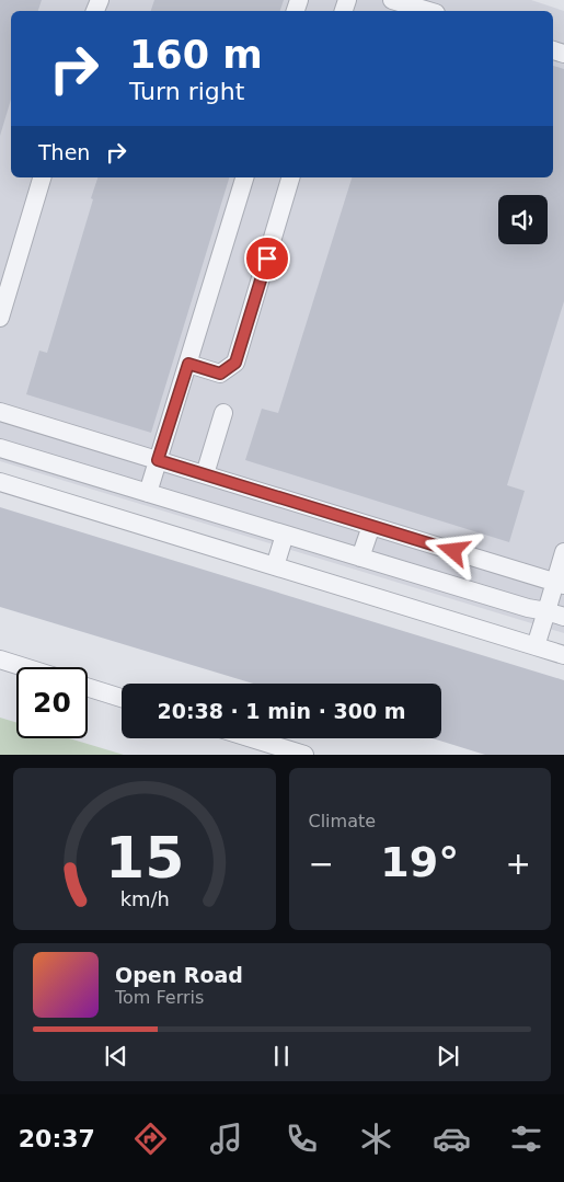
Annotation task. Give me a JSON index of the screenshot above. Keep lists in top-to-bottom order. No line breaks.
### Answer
{"page":{"turn":["160 m","Turn right"],"then":"Then","limit":"20","trip":"20:38 · 1 min · 300 m","tile":"Climate","heat":["−","19°","+"],"song":["Open Road","Tom Ferris"],"tabs":"20:37","gauge":["15","km/h"]}}
